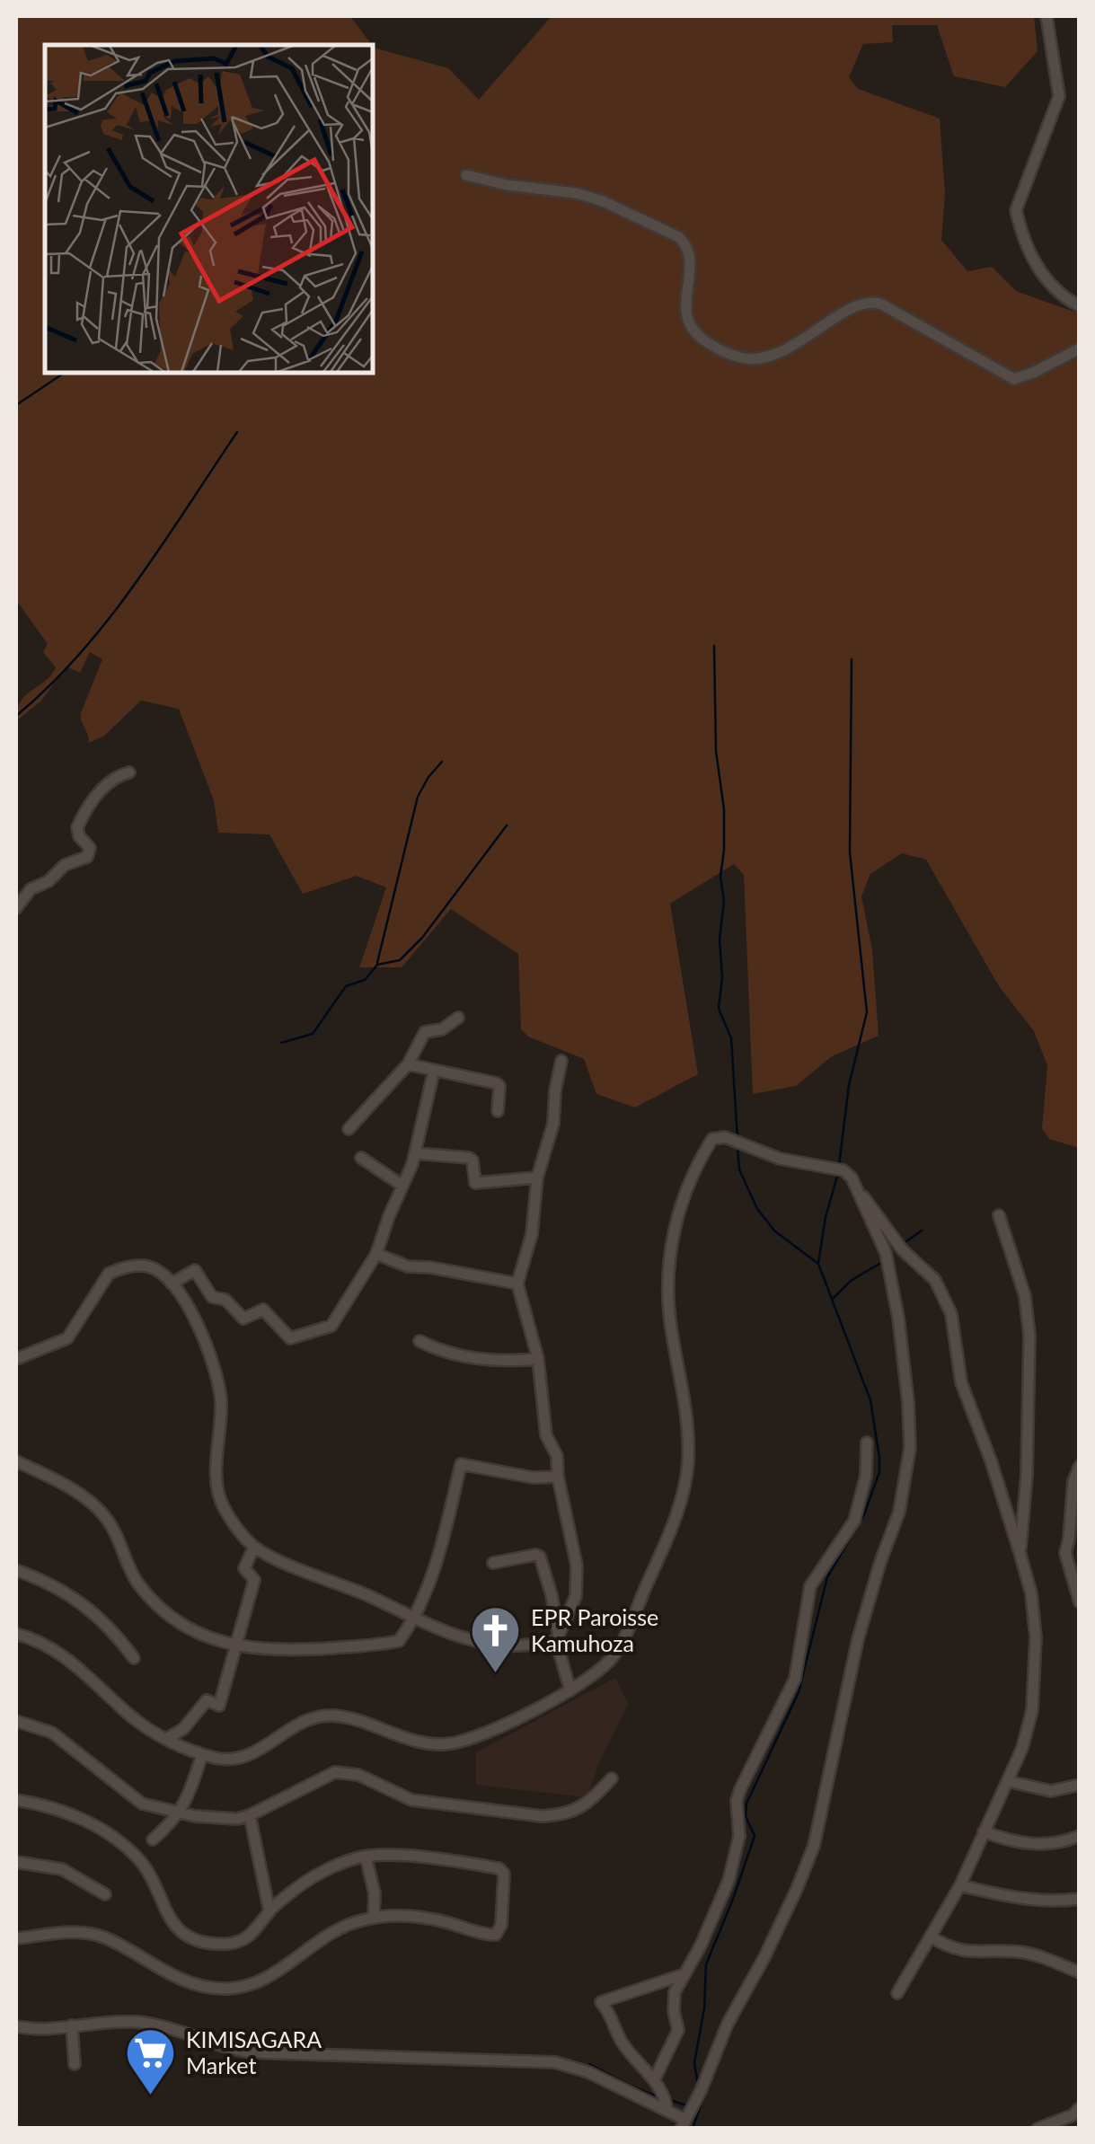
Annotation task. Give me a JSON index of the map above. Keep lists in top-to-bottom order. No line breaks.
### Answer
{"places":{"church":["EPR Paroisse Kamuhoza"],"supermarket":["KIMISAGARA Market"]}}
